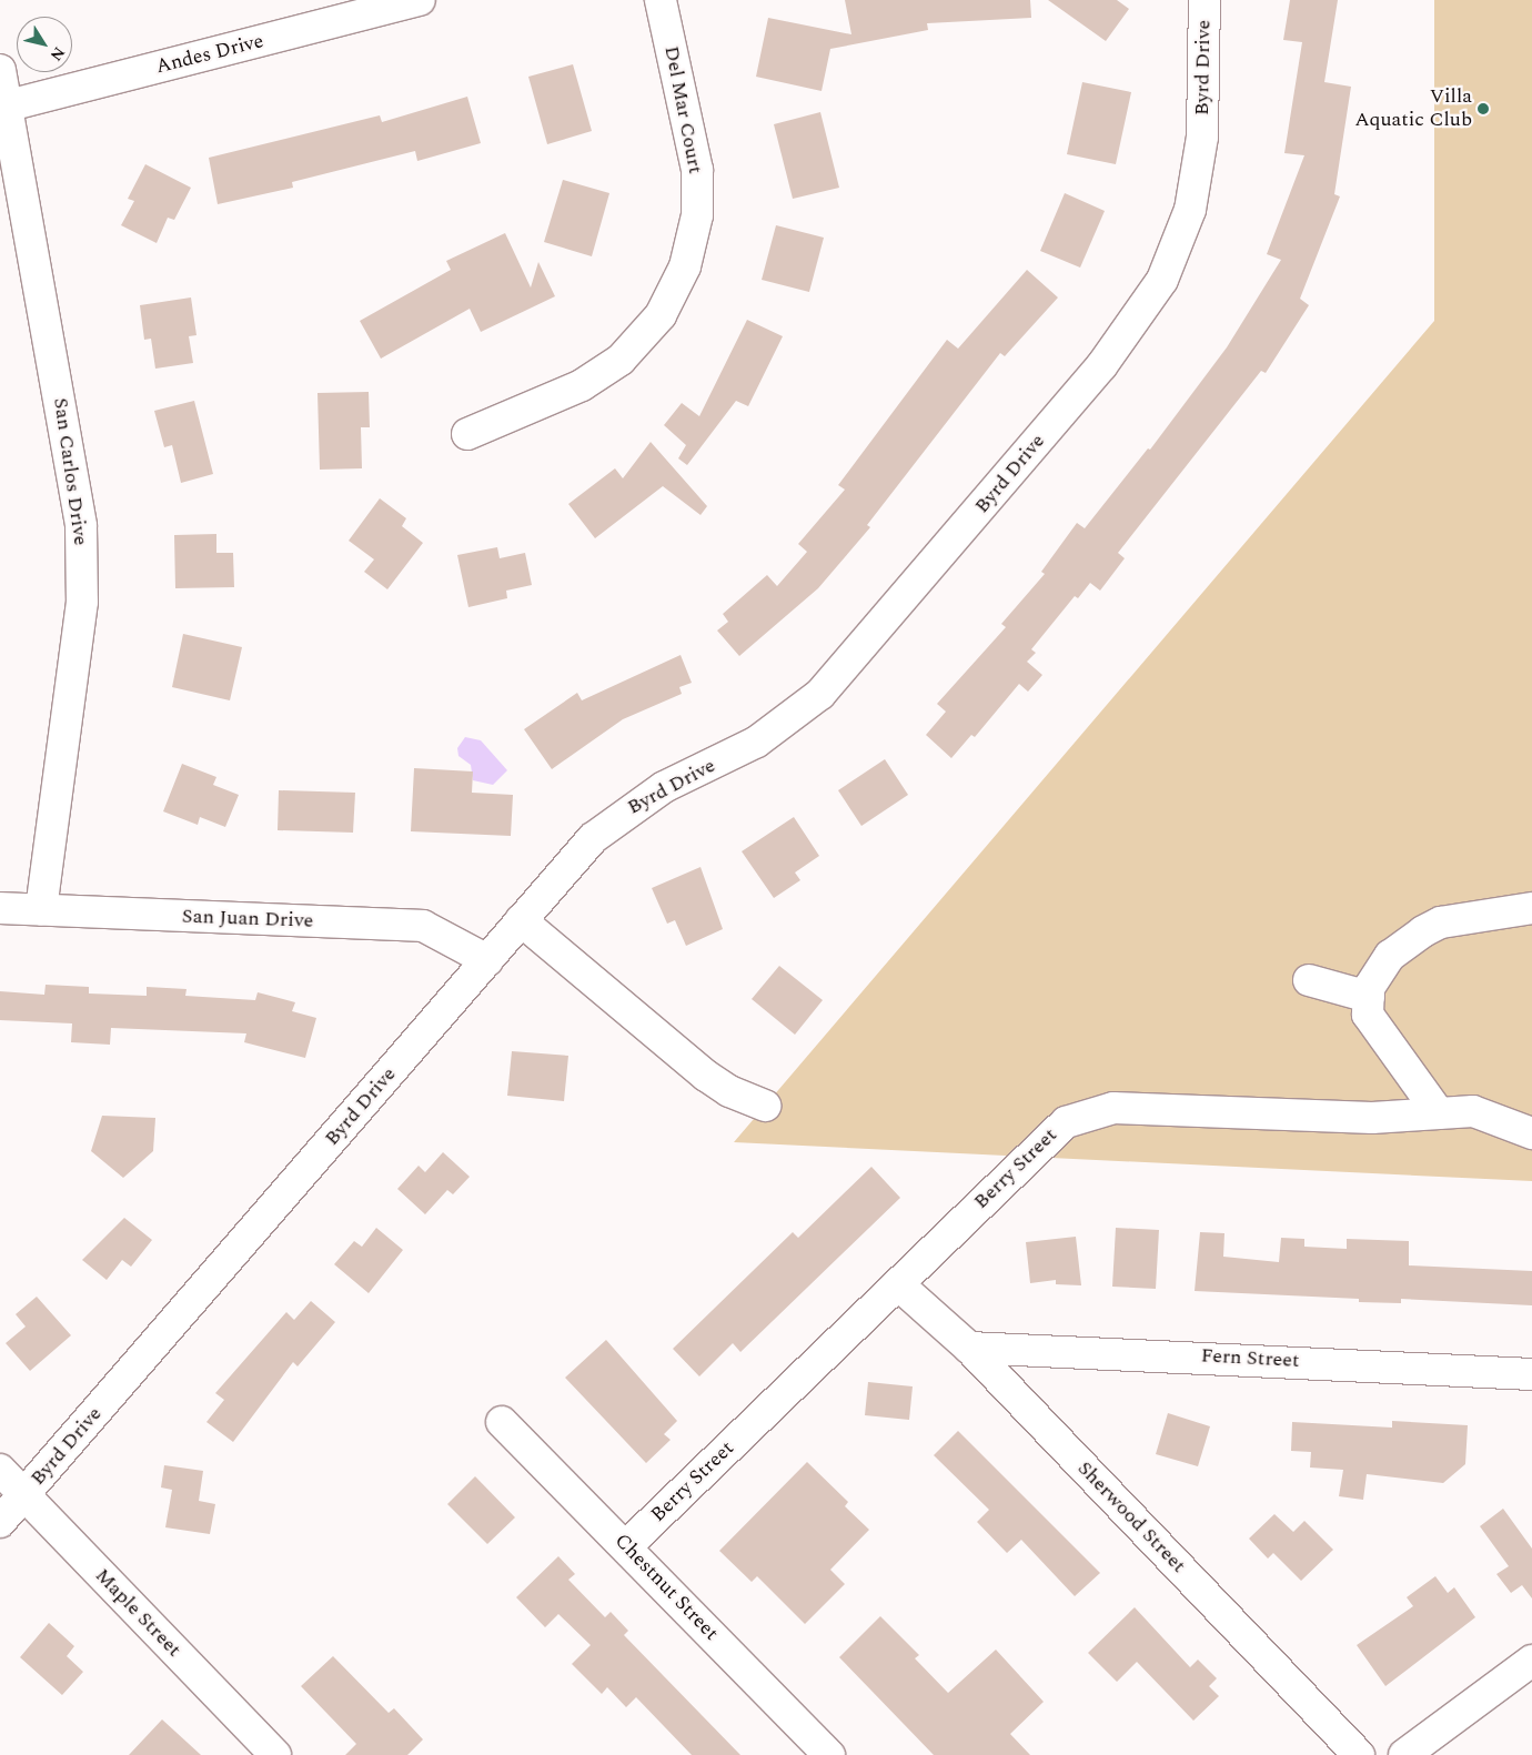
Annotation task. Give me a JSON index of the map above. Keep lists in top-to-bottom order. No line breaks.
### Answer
{"streets":{"street":["Andes Drive","Byrd Drive","Del Mar Court","San Carlos Drive","San Juan Drive","Berry Street","Fern Street","Sherwood Street","Chestnut Street","Maple Street"]},"crossings":[["Andes Drive","San Carlos Drive"],["Byrd Drive","San Juan Drive"],["Byrd Drive","Maple Street"],["San Carlos Drive","San Juan Drive"],["Berry Street","Sherwood Street"],["Berry Street","Chestnut Street"],["Fern Street","Sherwood Street"]],"places":["Villa Aquatic Club"],"north":"bottom right"}
